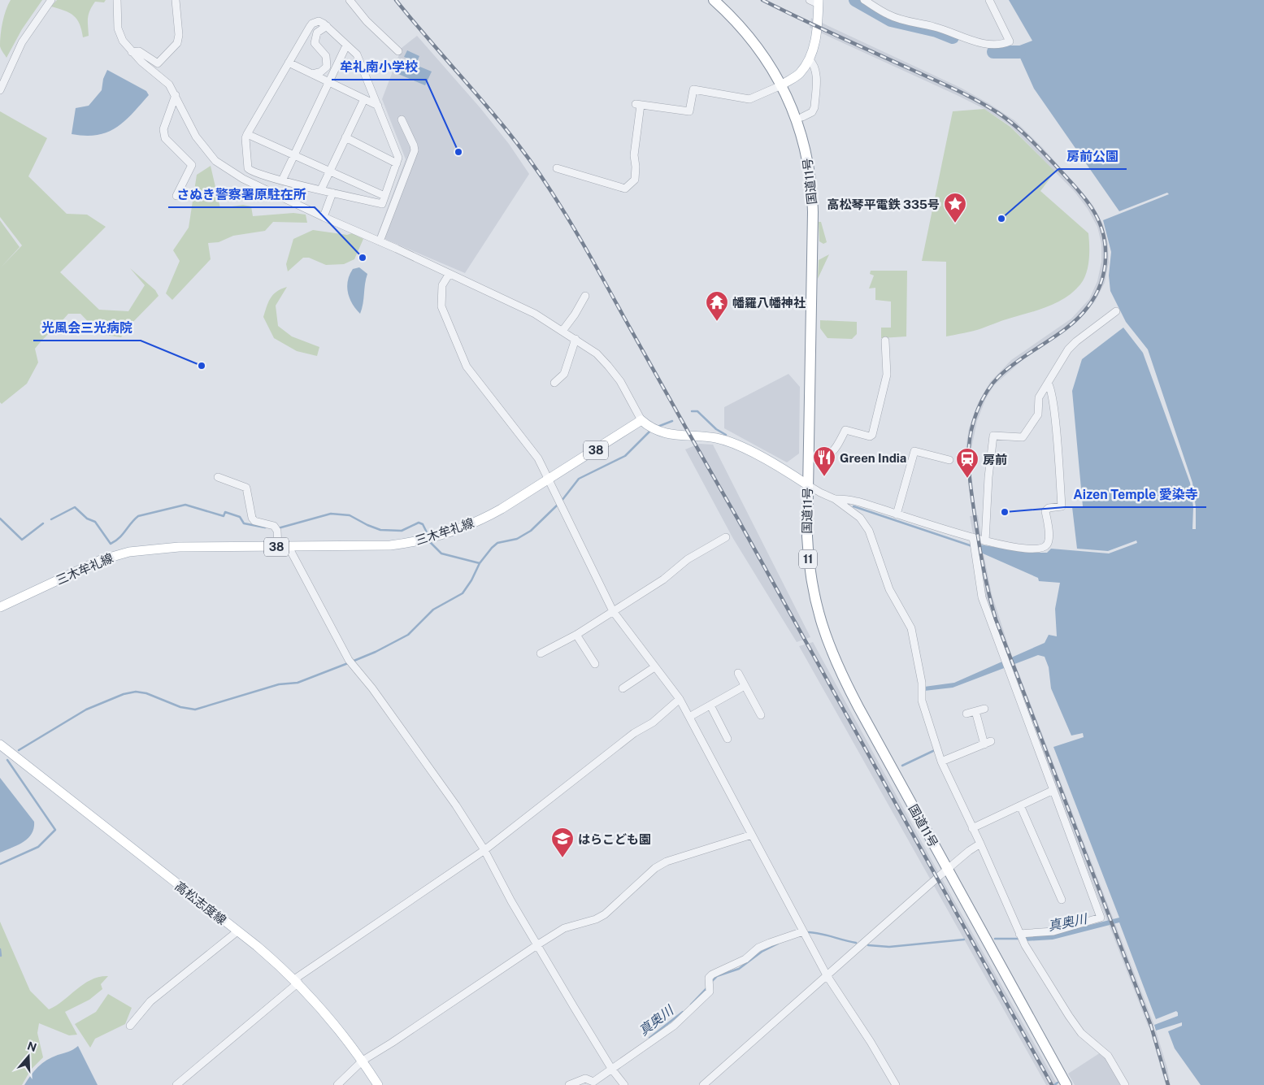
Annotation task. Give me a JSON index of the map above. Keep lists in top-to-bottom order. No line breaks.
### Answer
{"streets":{"highway":["国道11号","11"],"main road":["38","三木牟礼線","高松志度線"]},"water":["真奥川"],"places":{"other":["牟礼南小学校","房前公園","さぬき警察署原駐在所","光風会三光病院","Aizen Temple 愛染寺"],"place":["高松琴平電鉄 335号"],"temple":["幡羅八幡神社"],"restaurant":["Green India"],"station":["房前"],"school or university":["はらこども園"]},"north":"top"}
